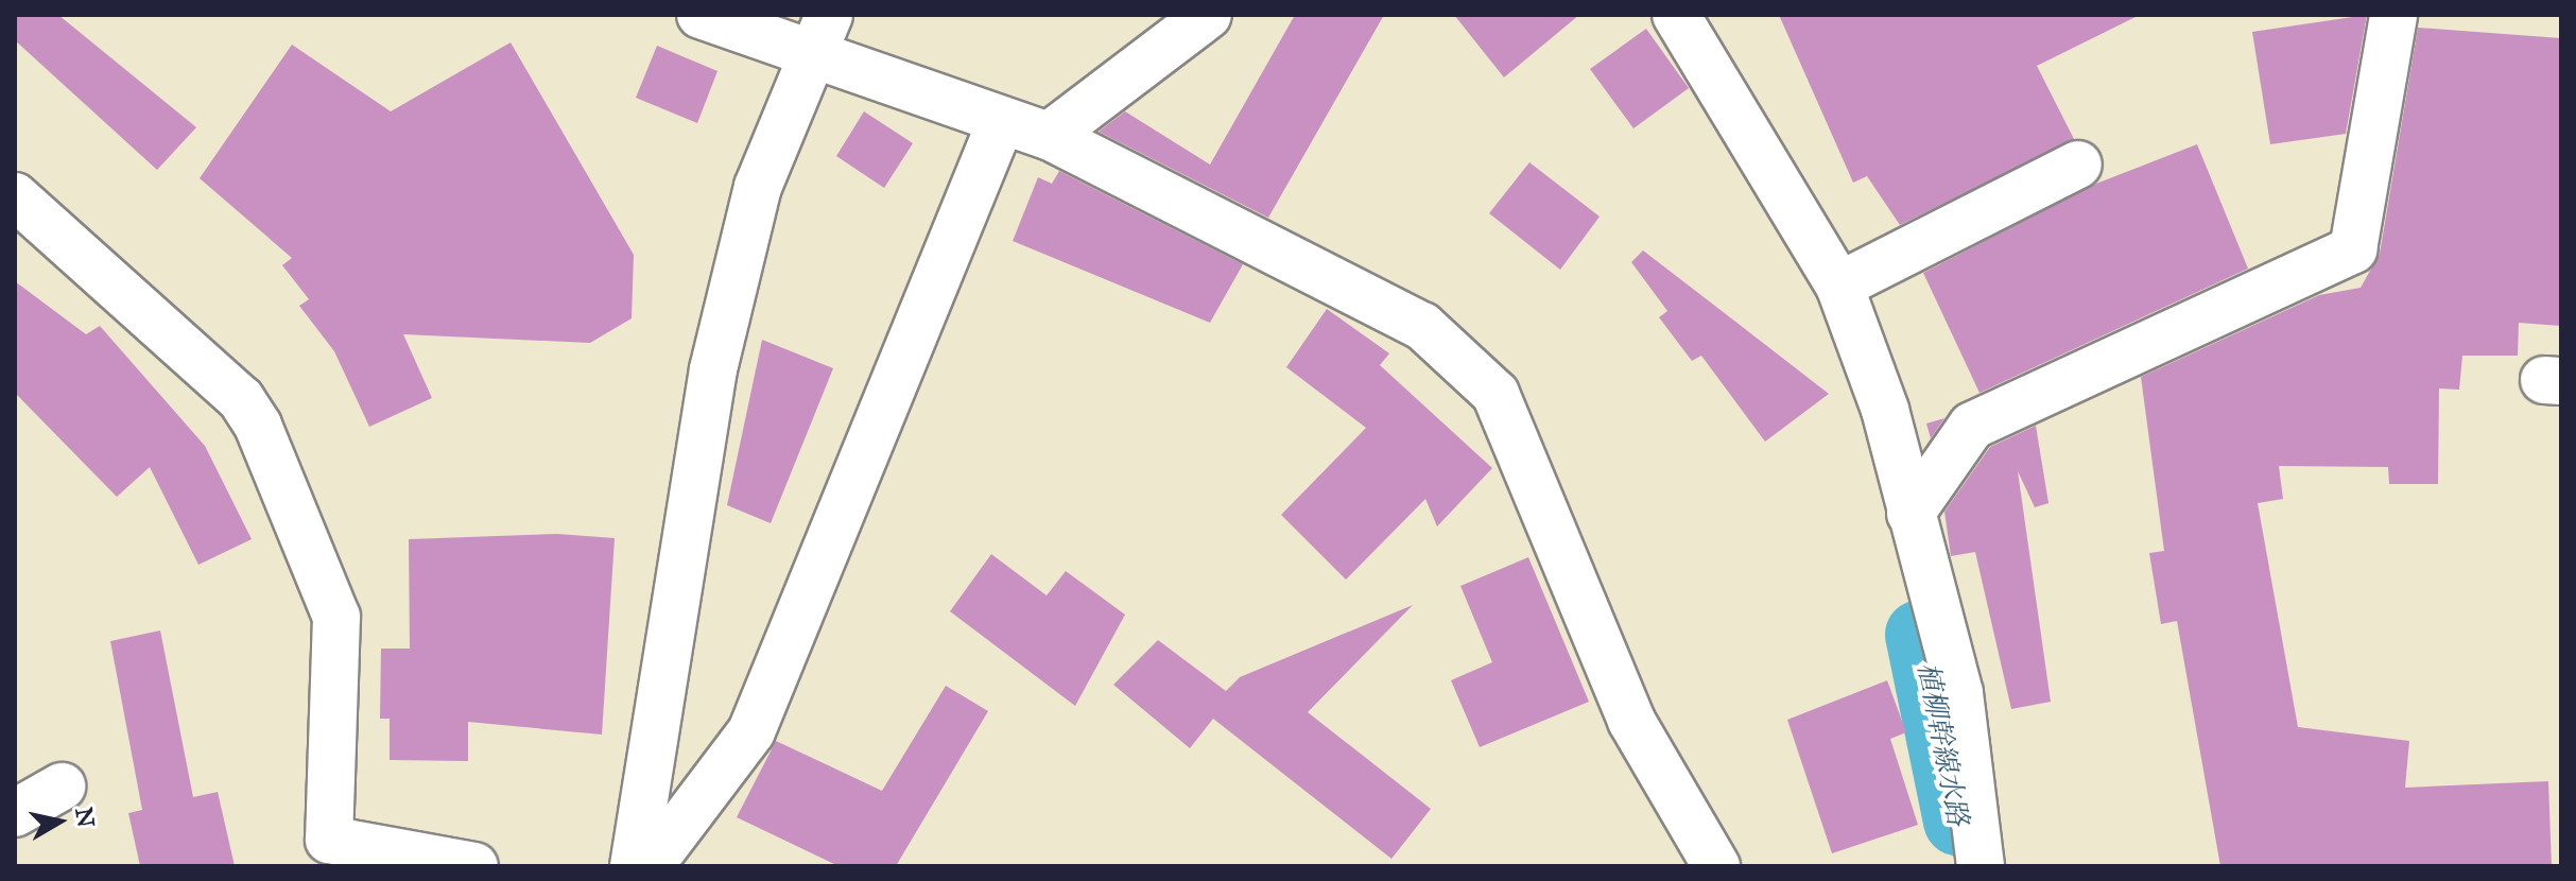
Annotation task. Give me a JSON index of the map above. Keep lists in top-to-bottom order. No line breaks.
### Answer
{"water":["植柳幹線水路"],"north":"right"}
